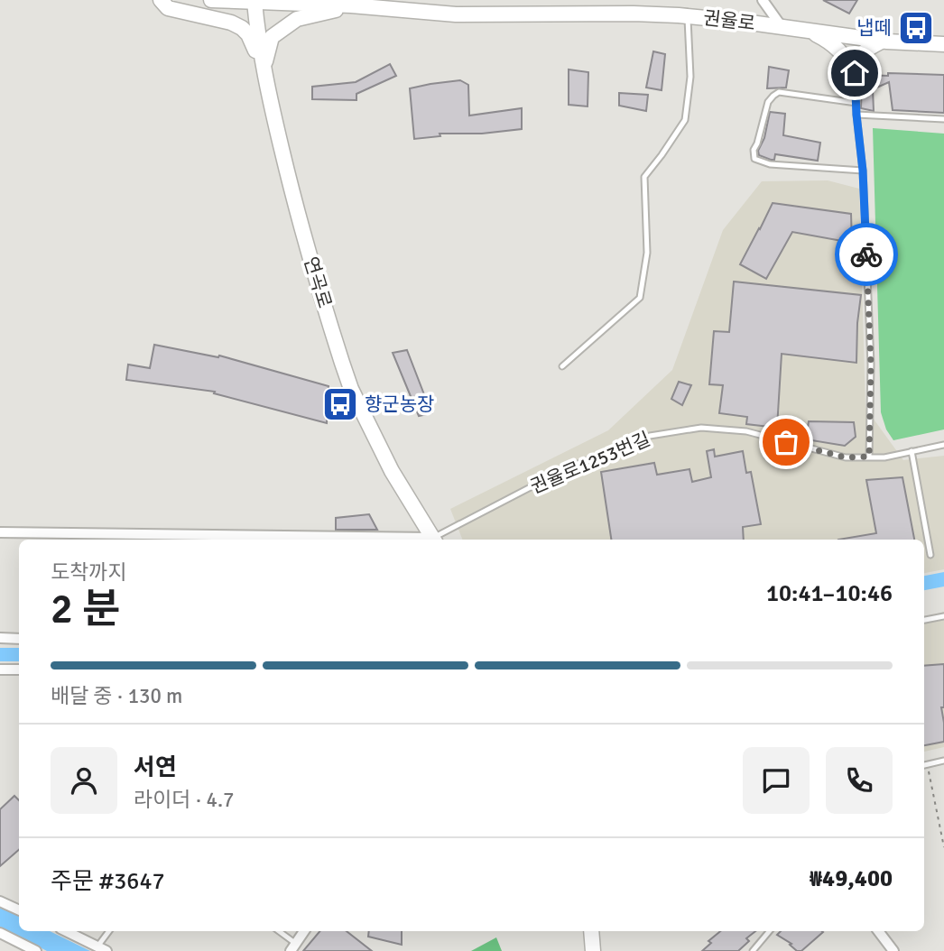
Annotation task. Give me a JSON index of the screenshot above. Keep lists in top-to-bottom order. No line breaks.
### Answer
{"streets":{"main road":["권율로","연곡로"],"lane":["권율로1253번길"]},"crossings":[["권율로","연곡로"]],"places":{"bus stop":["냅떼","향군농장"]},"page":{"heading":["2 분","도착까지","10:41–10:46"],"panel":["서연","라이더 · 4.7","주문 #3647","₩49,400"],"bar":"배달 중 · 130 m"}}
